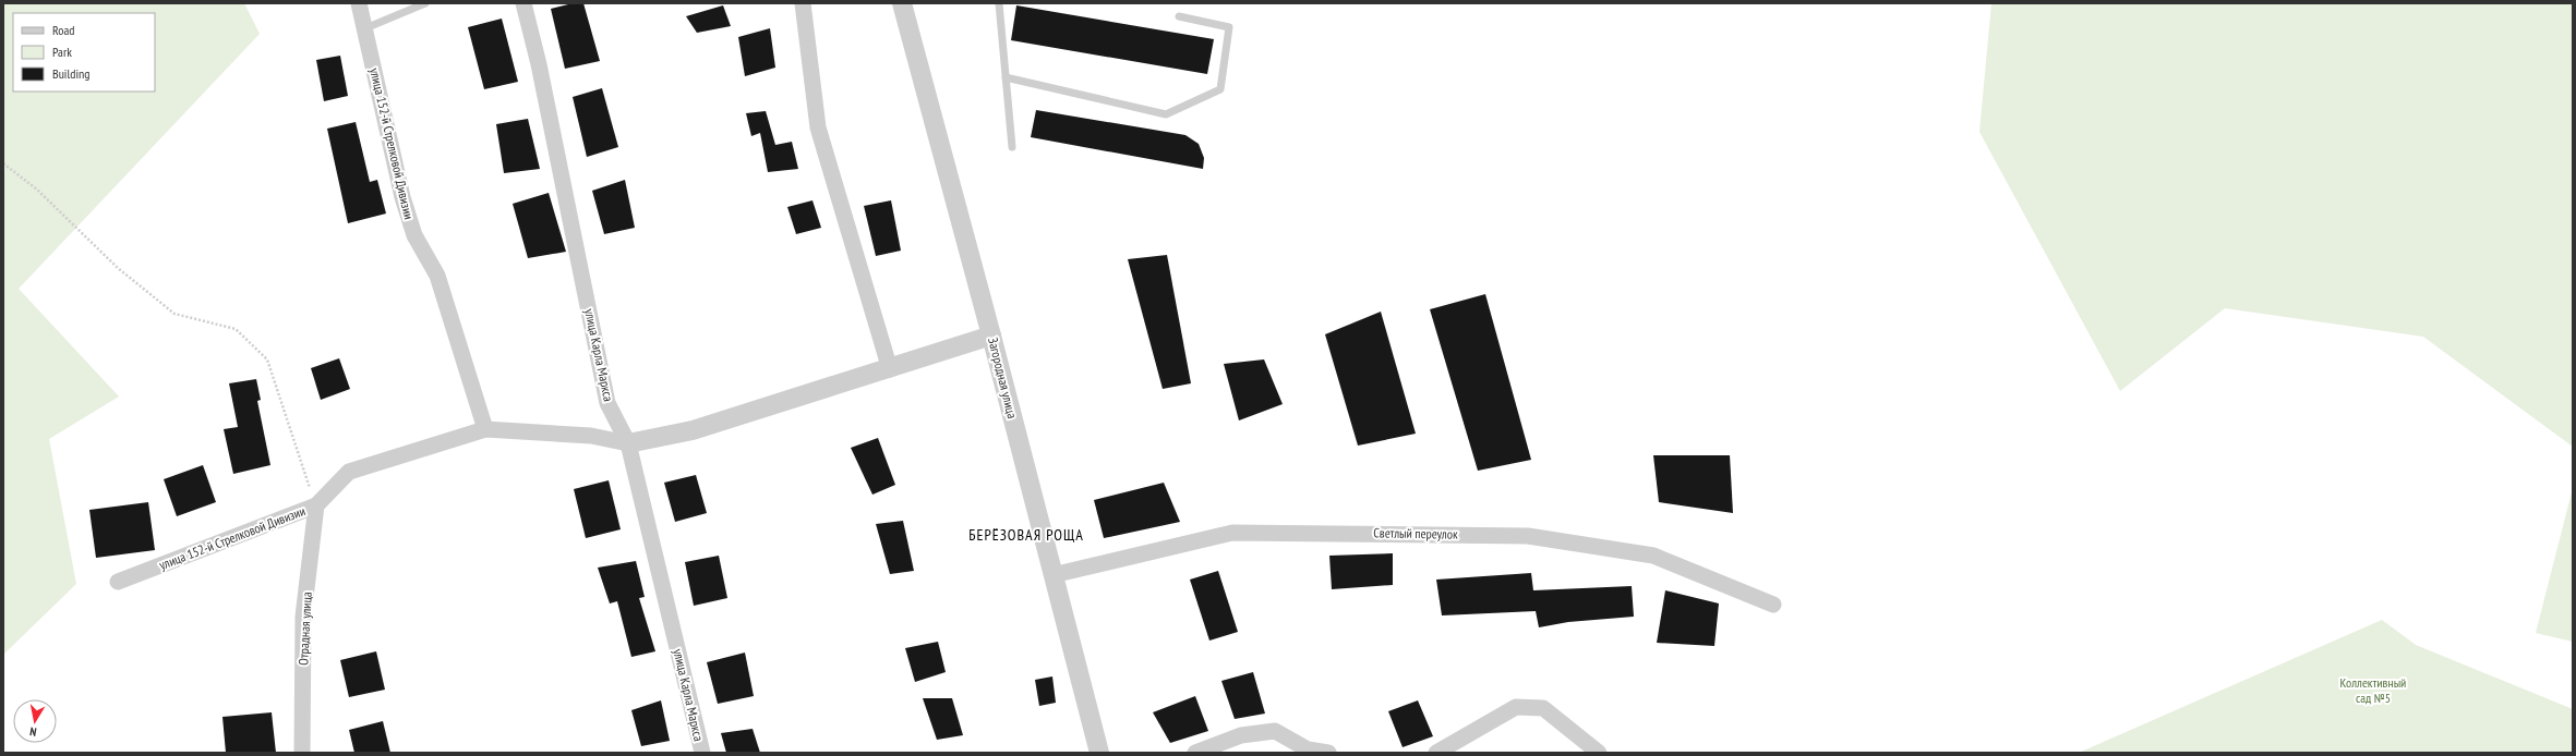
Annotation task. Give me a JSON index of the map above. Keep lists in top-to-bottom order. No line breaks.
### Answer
{"streets":{"street":["улица 152-й Стрелковой Дивизии","улица Карла Маркса","Загородная улица","Светлый переулок","Отрадная улица"]},"crossings":[["улица 152-й Стрелковой Дивизии","улица Карла Маркса"],["улица 152-й Стрелковой Дивизии","Отрадная улица"],["Загородная улица","Светлый переулок"]],"districts":["БЕРЁЗОВАЯ РОЩА"],"parks":["Коллективный сад №5"],"legend":["Road","Park","Building"],"north":"bottom"}
